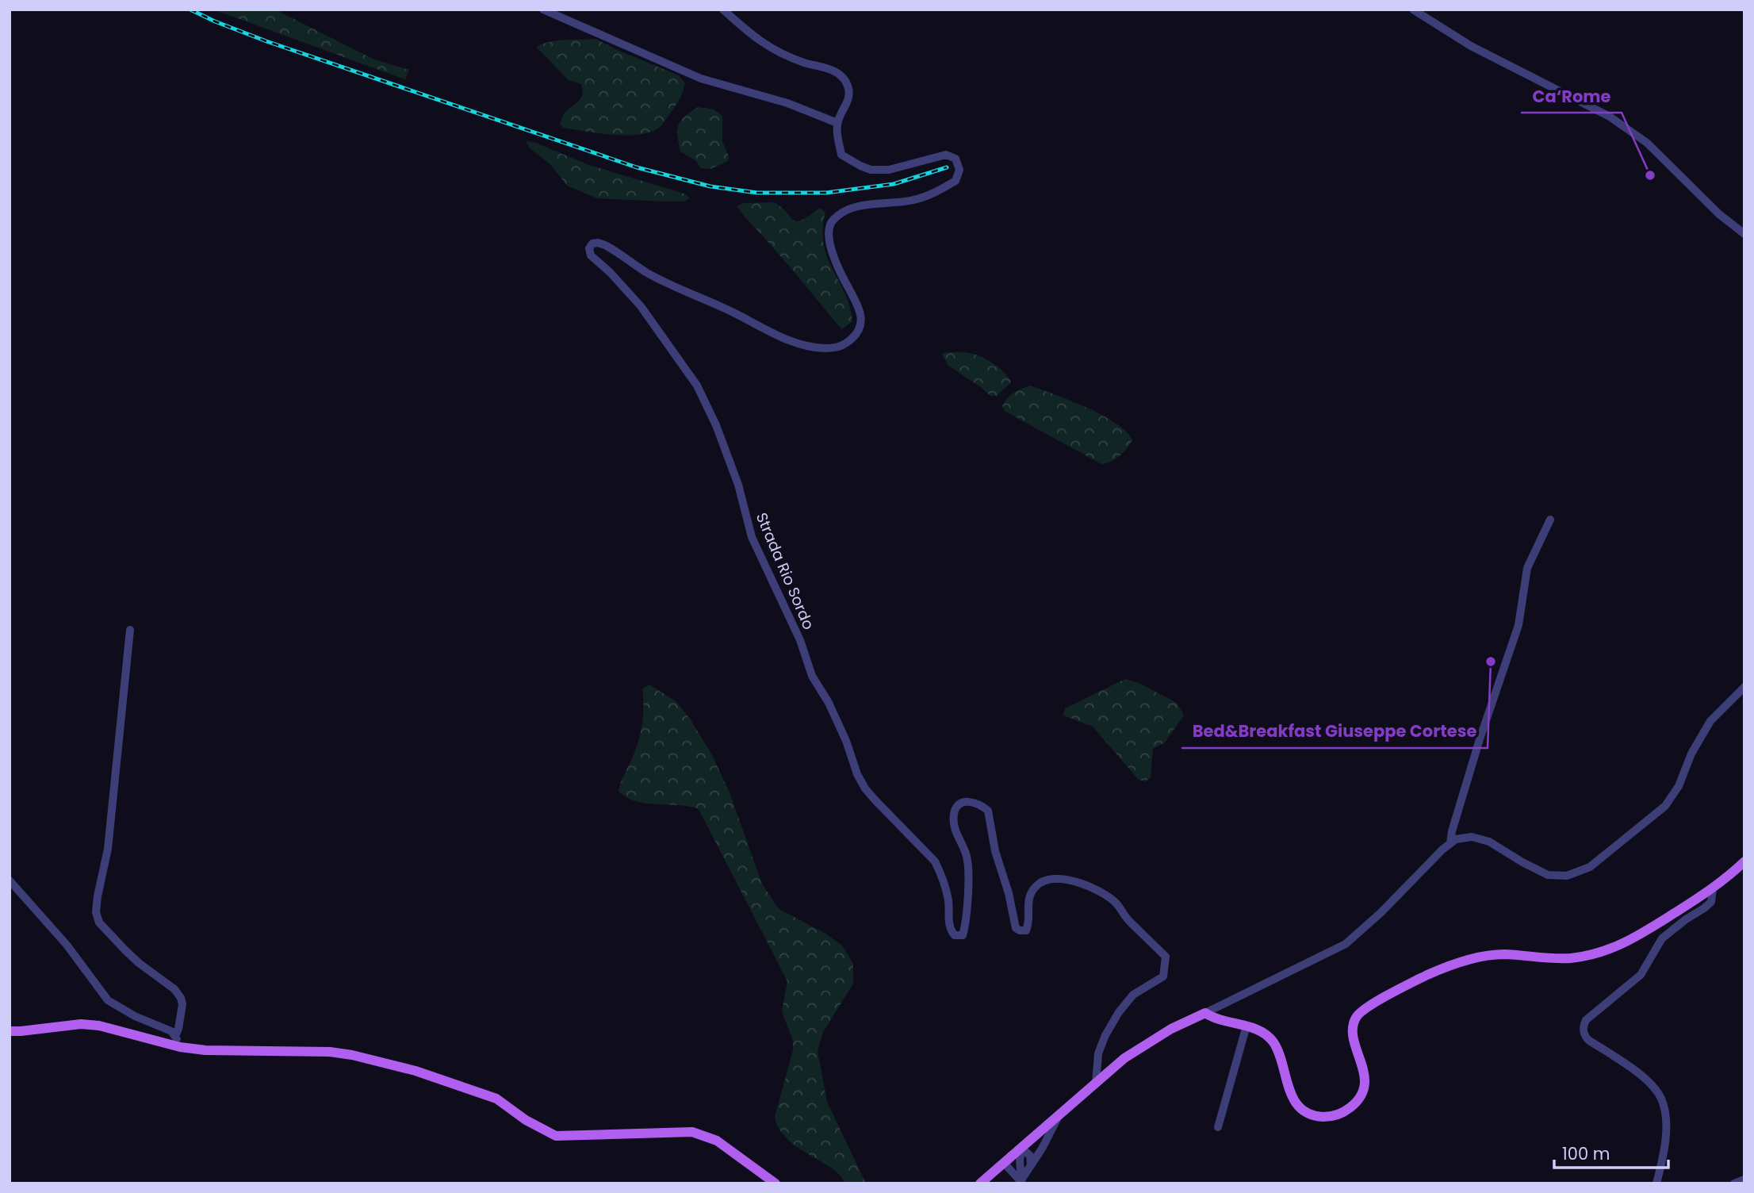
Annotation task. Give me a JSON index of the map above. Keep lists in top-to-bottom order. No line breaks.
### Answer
{"streets":{"street":["Strada Rio Sordo"]},"places":["Ca‘Rome","Bed&Breakfast Giuseppe Cortese"],"scale_bar":"100 m"}
